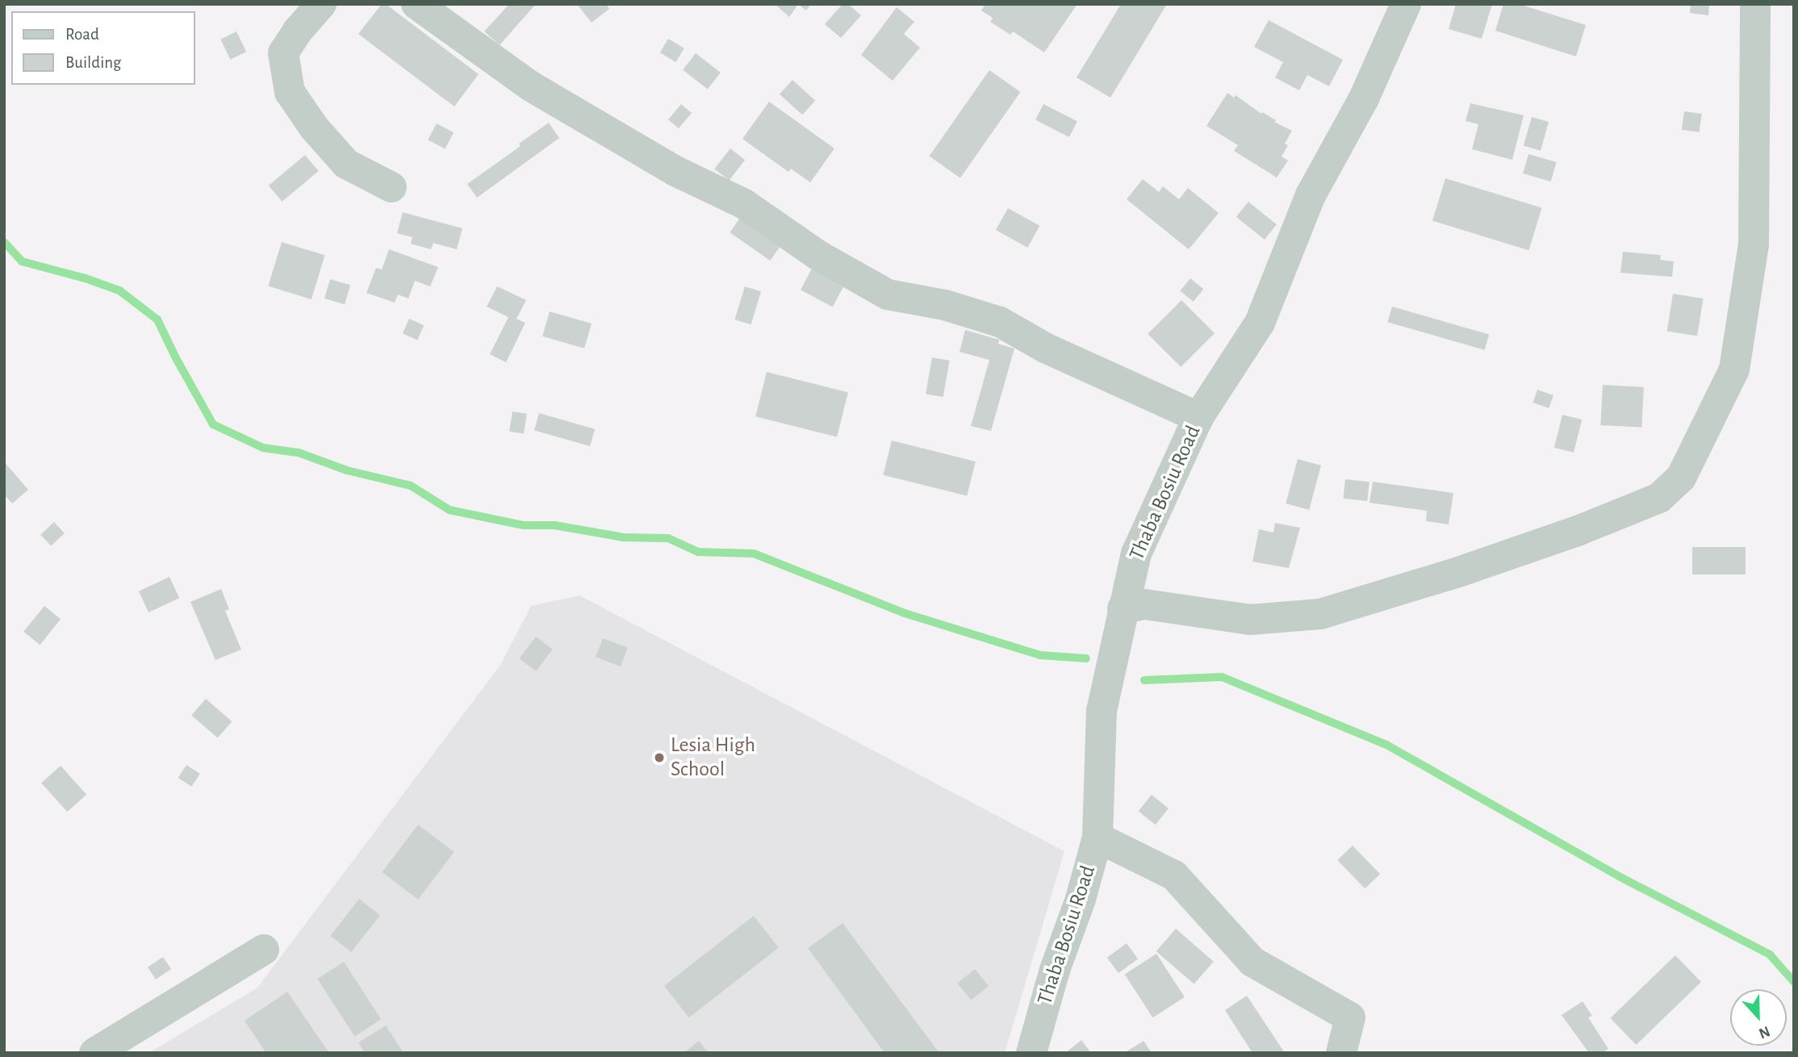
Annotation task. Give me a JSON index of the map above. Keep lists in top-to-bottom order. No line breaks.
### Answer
{"streets":{"street":["Thaba Bosiu Road"]},"places":["Lesia High School"],"legend":["Road","Building"],"north":"bottom"}
